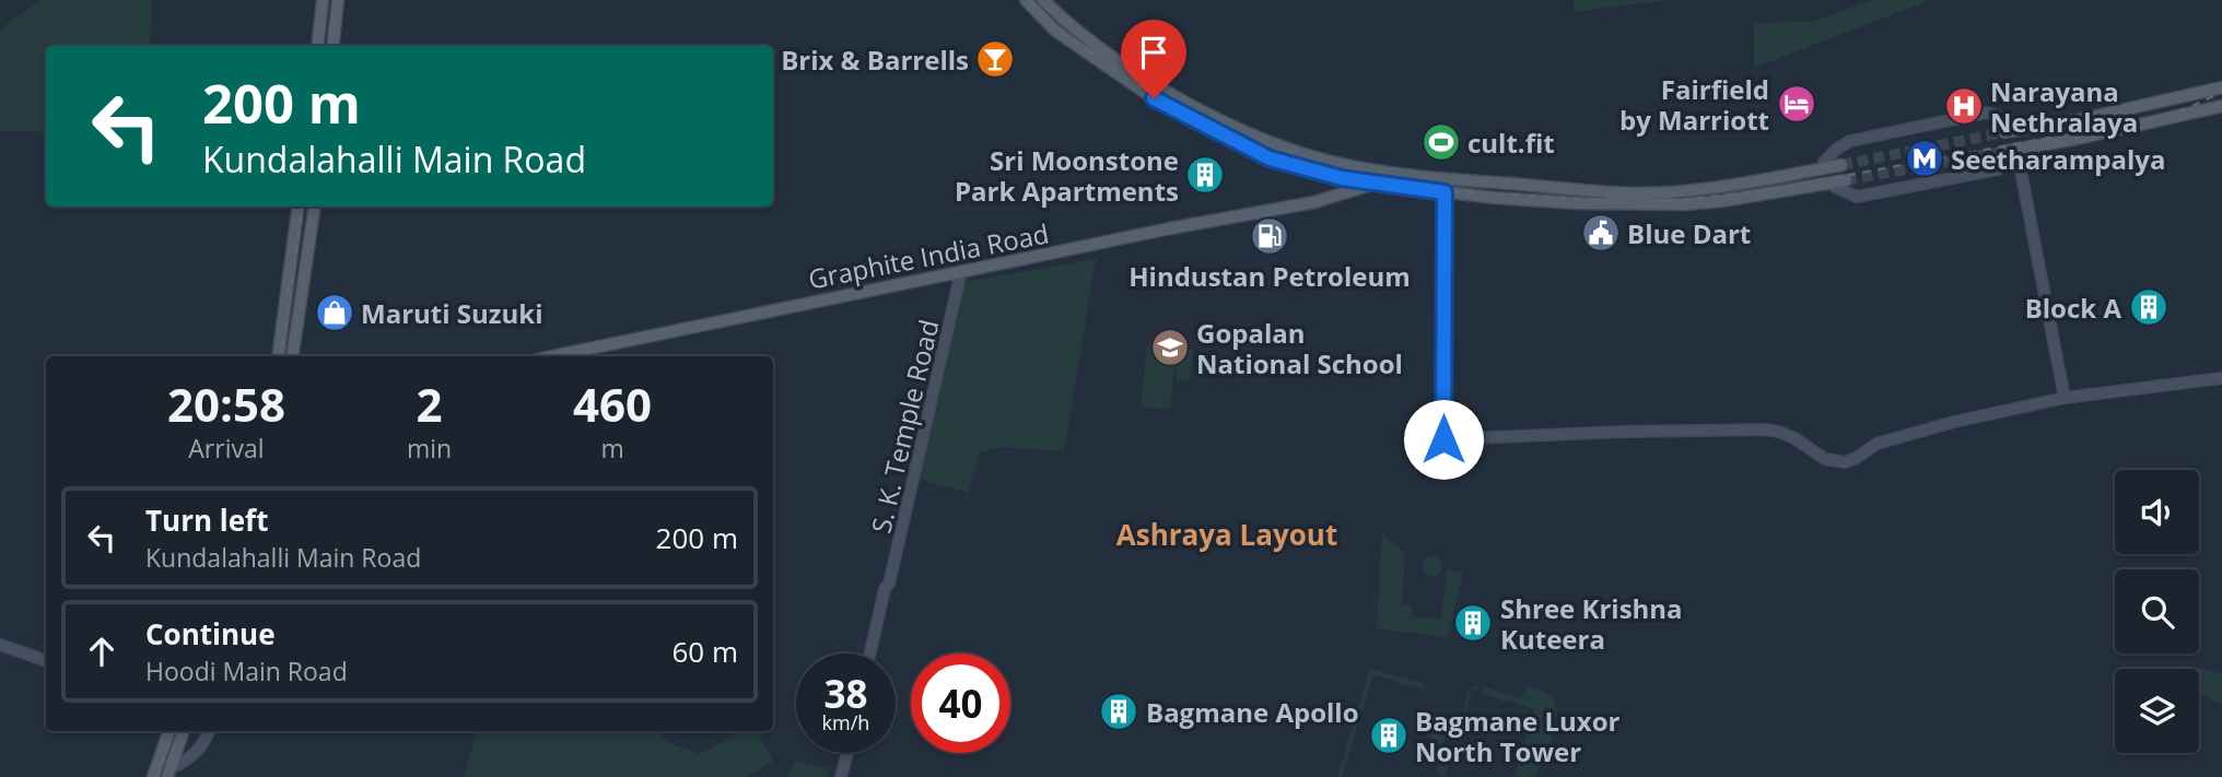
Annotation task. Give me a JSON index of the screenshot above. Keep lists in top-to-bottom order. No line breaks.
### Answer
{"streets":{"main road":["Graphite India Road"],"street":["S. K. Temple Road"]},"crossings":[["Graphite India Road","S. K. Temple Road"]],"districts":["Ashraya Layout"],"places":{"bar":["Brix & Barrells"],"hotel":["Fairfield by Marriott"],"hospital":["Narayana Nethralaya"],"sports":["cult.fit"],"metro station":["Seetharampalya"],"building":["Sri Moonstone Park Apartments","Block A","Shree Krishna Kuteera","Bagmane Apollo","Bagmane Luxor North Tower"],"public building":["Blue Dart"],"fuel station":["Hindustan Petroleum"],"shop":["Maruti Suzuki"],"school or university":["Gopalan National School"]},"page":{"turn":["200 m","Kundalahalli Main Road"],"eta":["20:58","Arrival","2","min","460","m"],"list":[{"name":"Turn left","note":"Kundalahalli Main Road","value":"200 m"},{"name":"Continue","note":"Hoodi Main Road","value":"60 m"}],"speed":"38 km/h","limit":"40"}}
